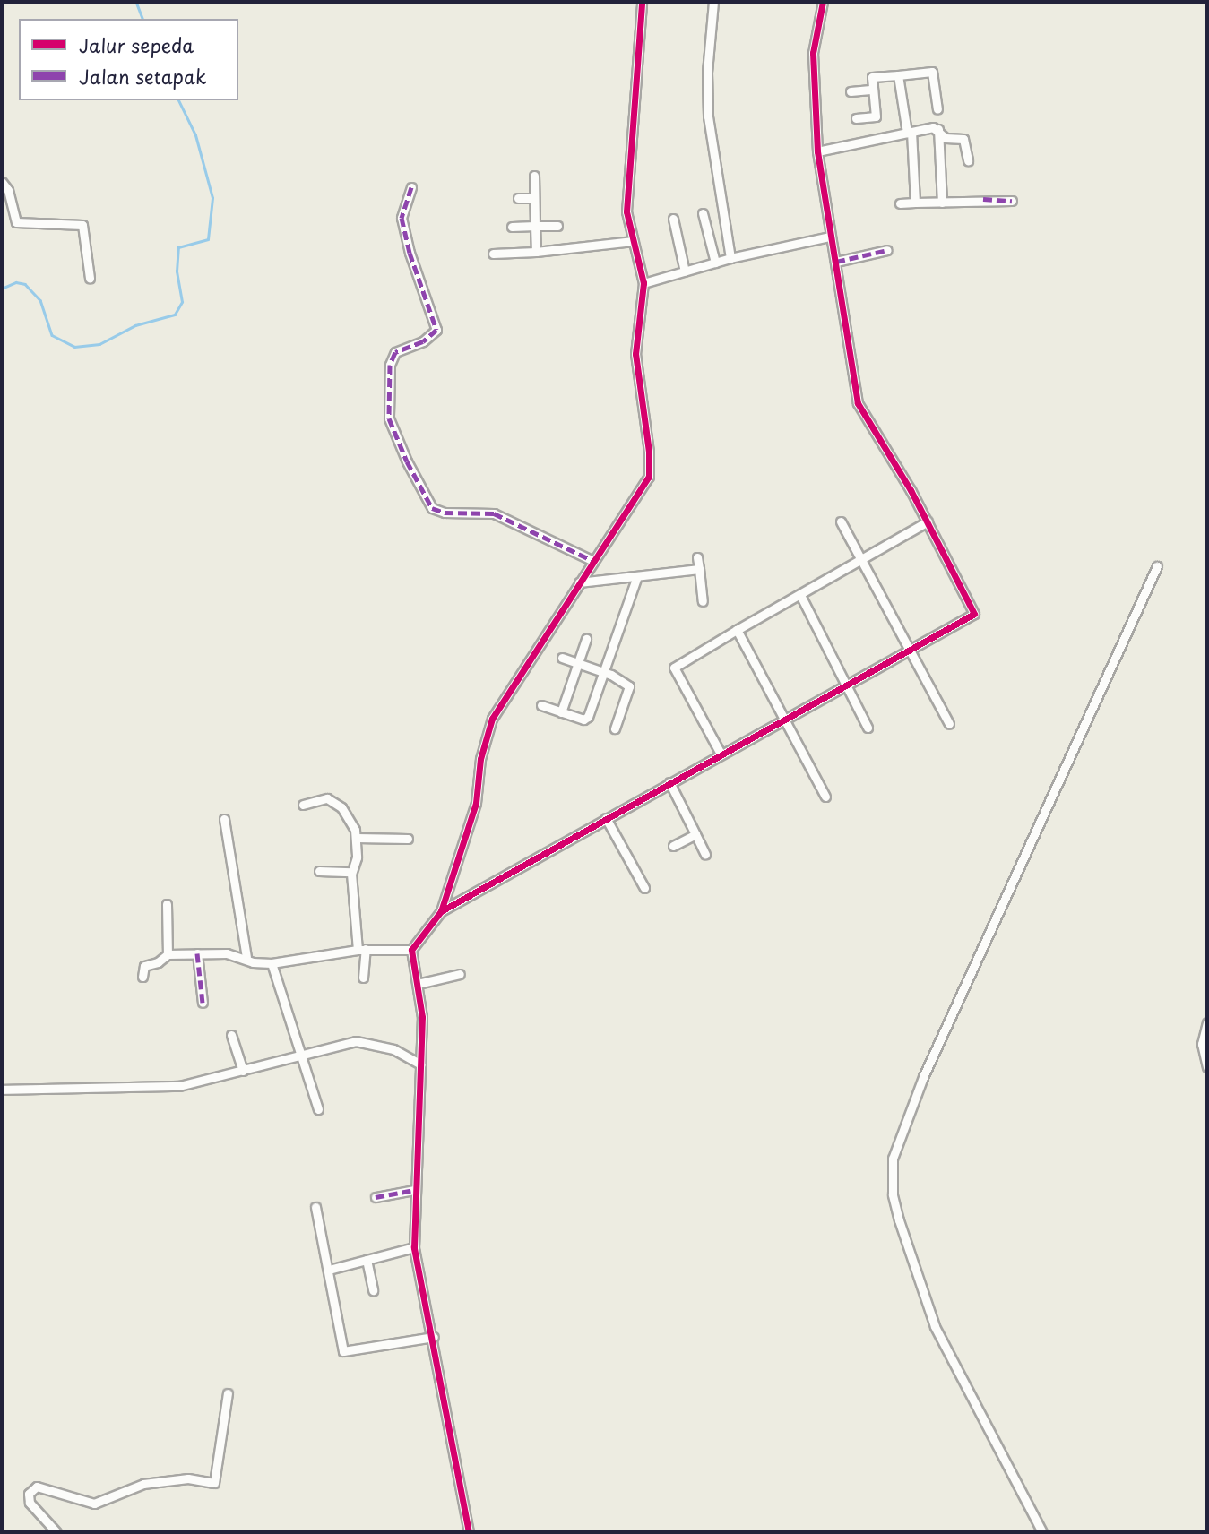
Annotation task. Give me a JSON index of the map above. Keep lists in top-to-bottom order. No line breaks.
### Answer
{"legend":["Jalur sepeda","Jalan setapak"]}
